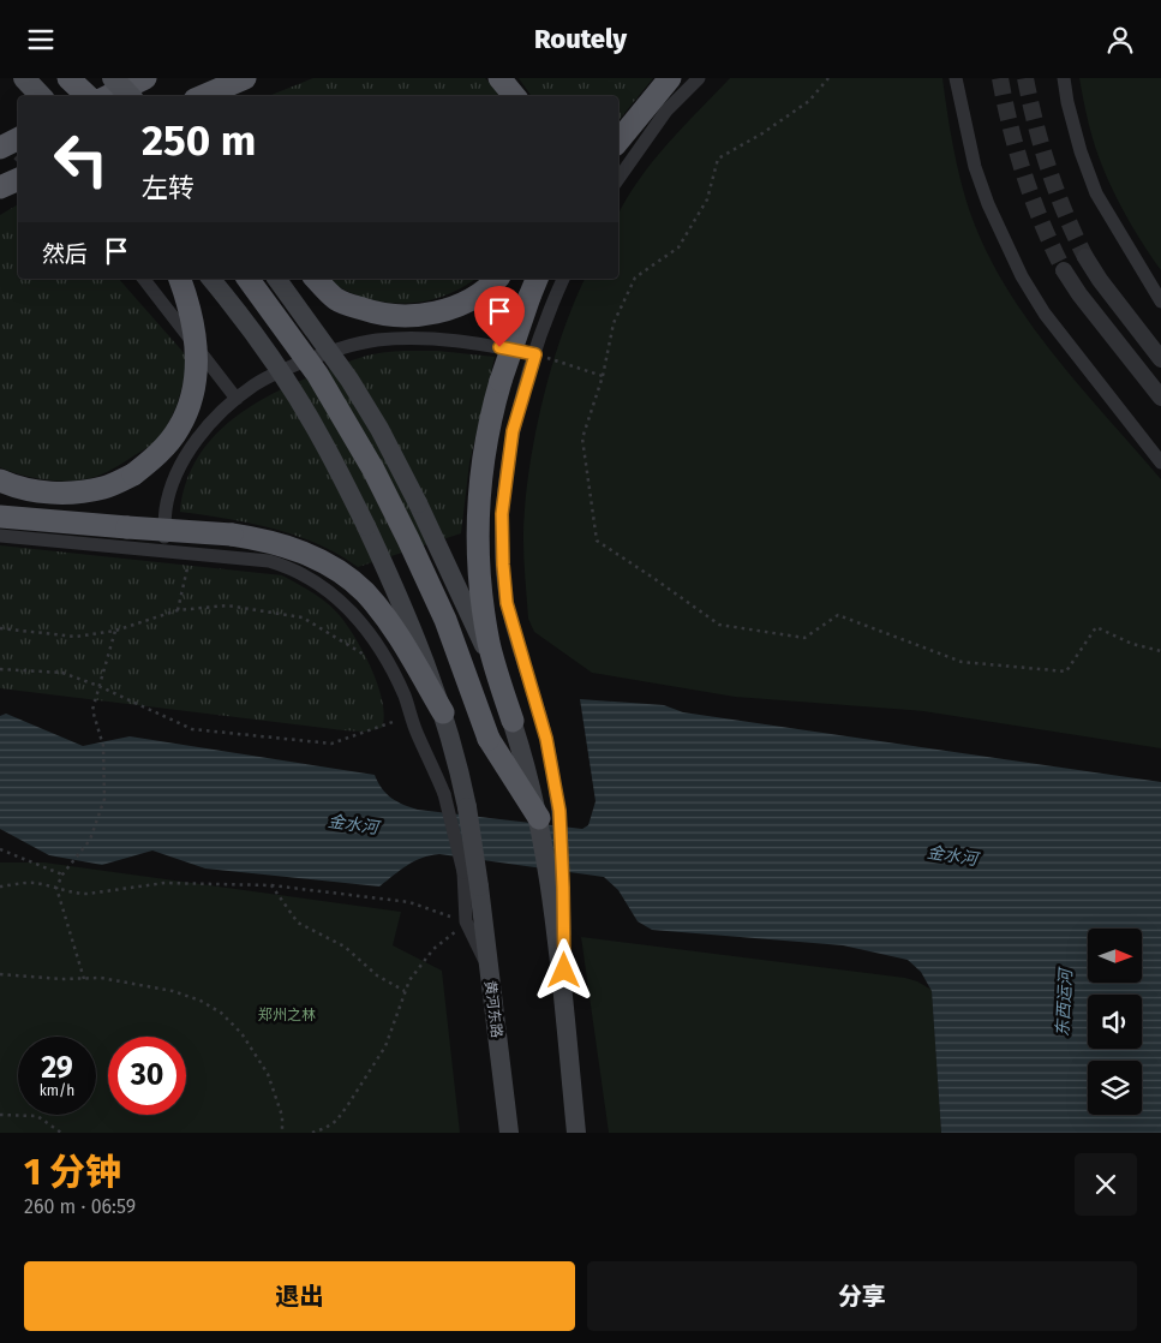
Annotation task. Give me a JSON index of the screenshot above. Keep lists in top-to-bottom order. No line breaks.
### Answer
{"streets":{"main road":["黄河东路"]},"water":["金水河","东西运河"],"parks":["郑州之林"],"north":"right","page":{"header":"Routely","turn":["250 m","左转"],"then":"然后","speed":"29 km/h","limit":"30","heading":["1 分钟","260 m · 06:59"],"buttons":["退出","分享"]}}
